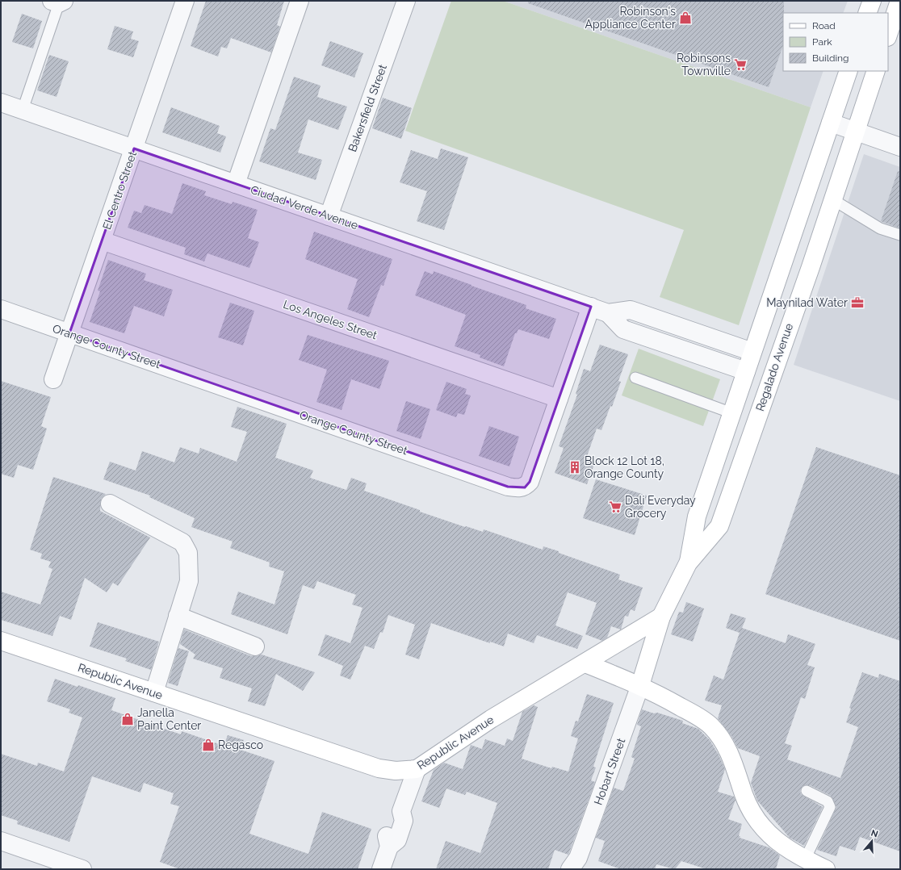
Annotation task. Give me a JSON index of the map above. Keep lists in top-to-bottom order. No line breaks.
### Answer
{"streets":{"main road":["Regalado Avenue","Republic Avenue"],"street":["Bakersfield Street","El Centro Street","Ciudad Verde Avenue","Los Angeles Street","Orange County Street","Hobart Street"]},"crossings":[["Bakersfield Street","Ciudad Verde Avenue"],["El Centro Street","Ciudad Verde Avenue"],["El Centro Street","Los Angeles Street"],["El Centro Street","Orange County Street"],["Ciudad Verde Avenue","Orange County Street"],["Ciudad Verde Avenue","Regalado Avenue"],["Los Angeles Street","Orange County Street"],["Regalado Avenue","Hobart Street"]],"places":{"shop":["Robinson's Appliance Center","Janella Paint Center","Regasco"],"supermarket":["Robinsons Townville","Dali Everyday Grocery"],"office":["Maynilad Water"],"building":["Block 12 Lot 18, Orange County"]},"legend":["Road","Park","Building"],"north":"top"}
